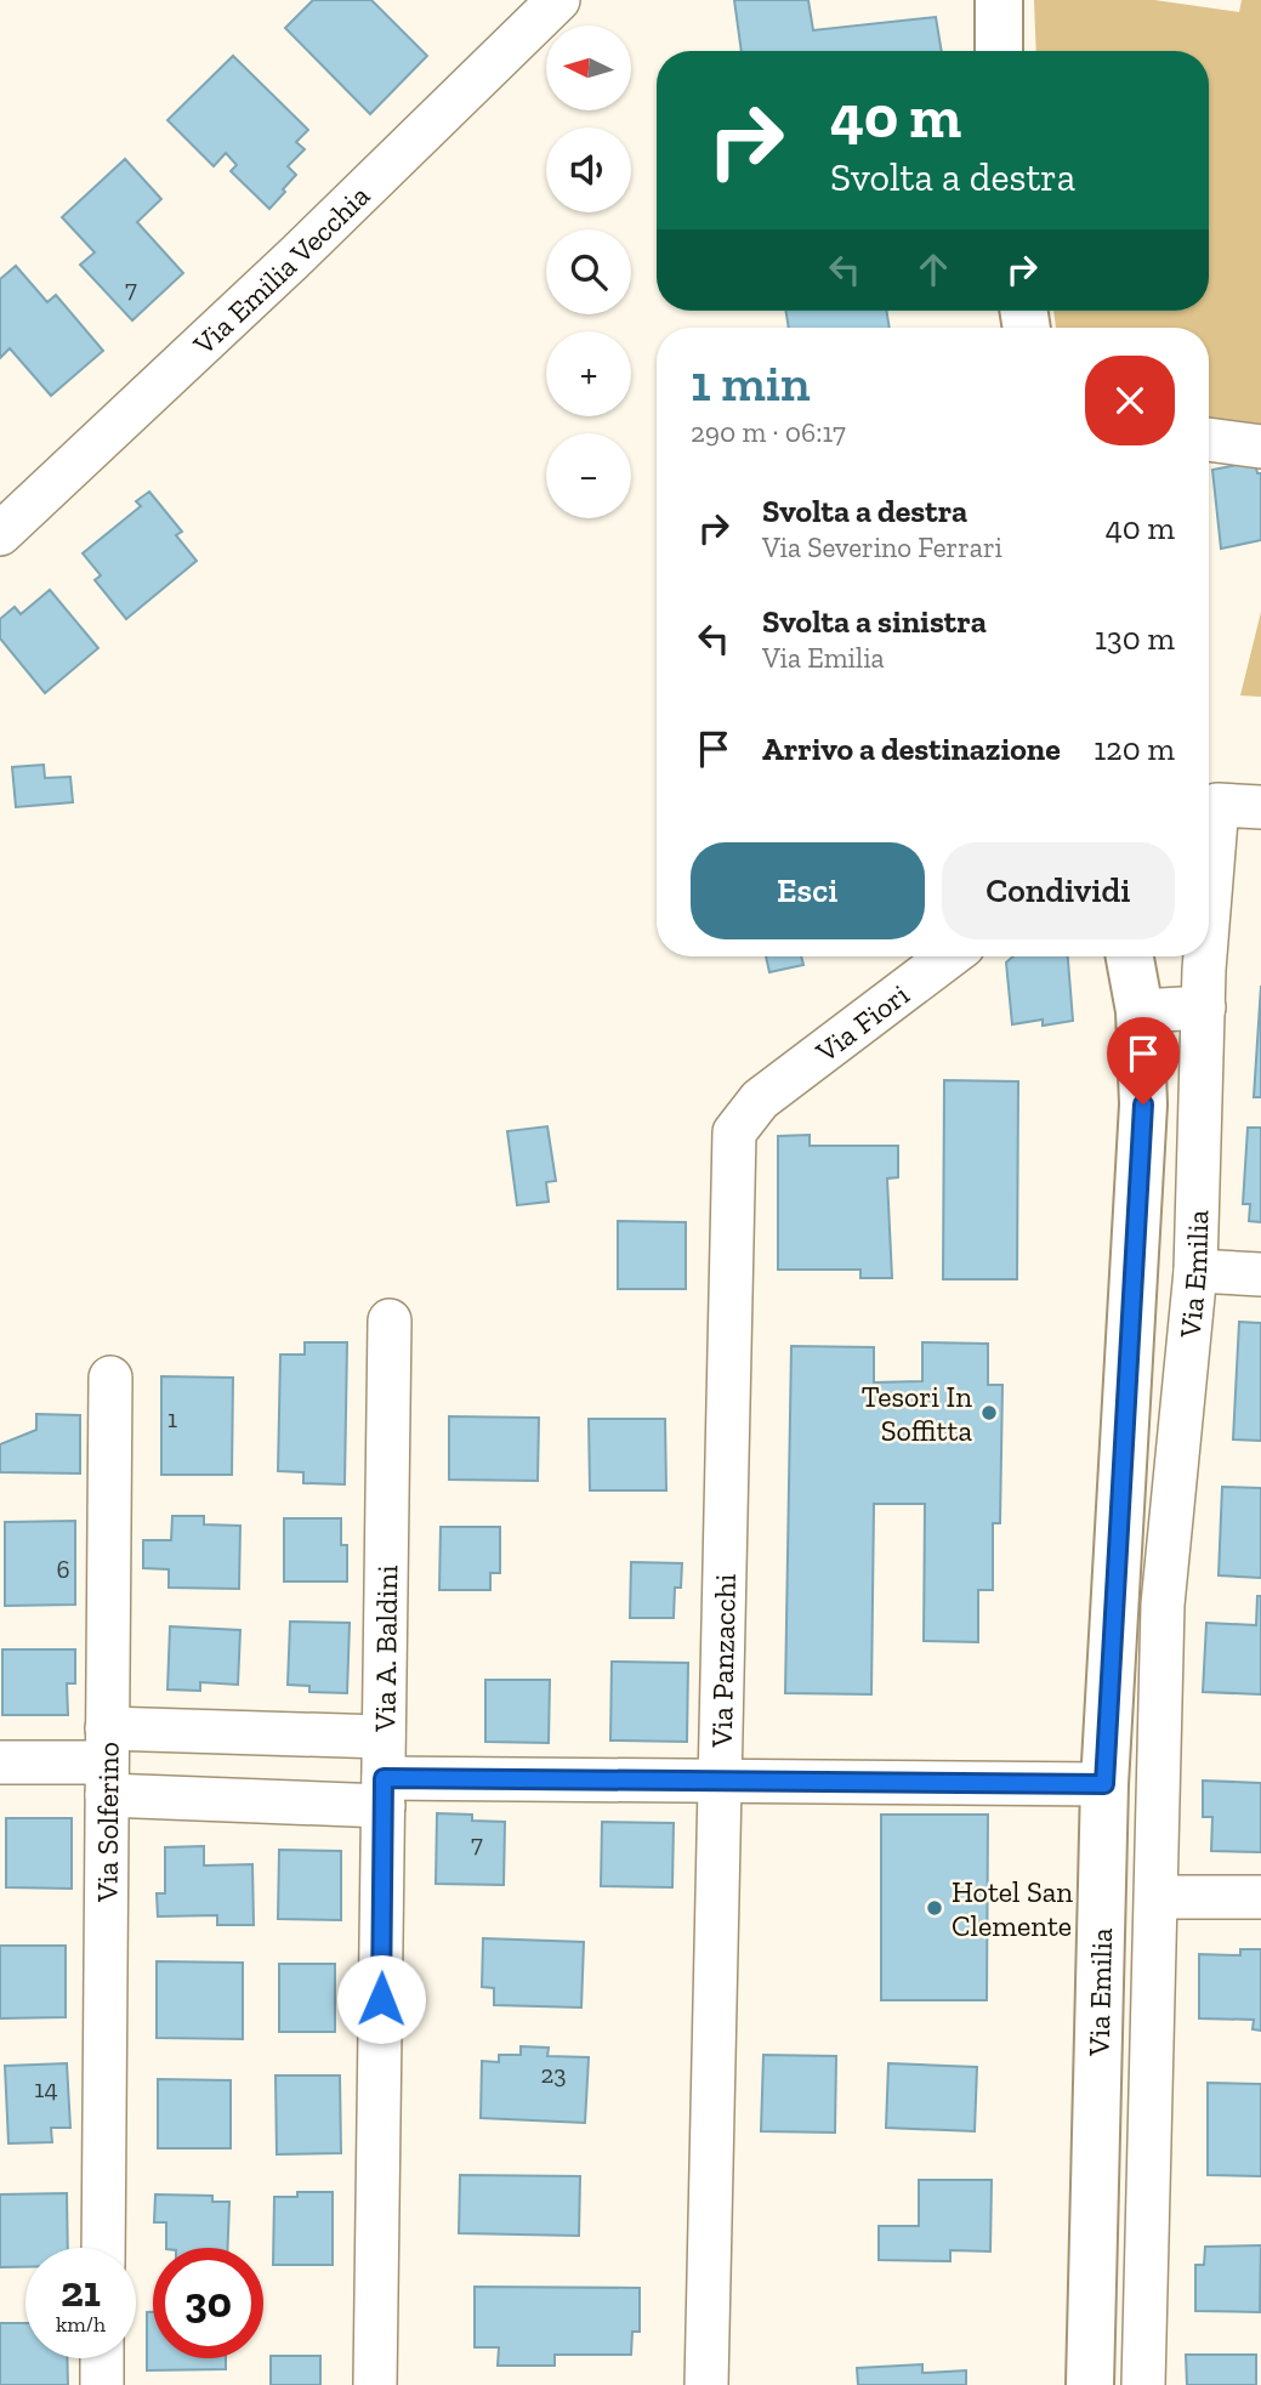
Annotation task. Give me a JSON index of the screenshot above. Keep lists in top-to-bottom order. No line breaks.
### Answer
{"streets":{"main road":["Via Emilia"],"street":["Via Emilia Vecchia","Via Fiori","Via A. Baldini","Via Panzacchi","Via Solferino"]},"crossings":[["Via Fiori","Via Panzacchi"]],"places":["Tesori In Soffitta","Hotel San Clemente"],"house_numbers":["7","1","6","7","23","14"],"north":"left","page":{"map_buttons":["+","−"],"turn":["40 m","Svolta a destra"],"heading":["1 min","290 m · 06:17"],"list":[{"name":"Svolta a destra","note":"Via Severino Ferrari","value":"40 m"},{"name":"Svolta a sinistra","note":"Via Emilia","value":"130 m"},{"name":"Arrivo a destinazione","value":"120 m"}],"buttons":["Esci","Condividi"],"speed":"21 km/h","limit":"30"}}
